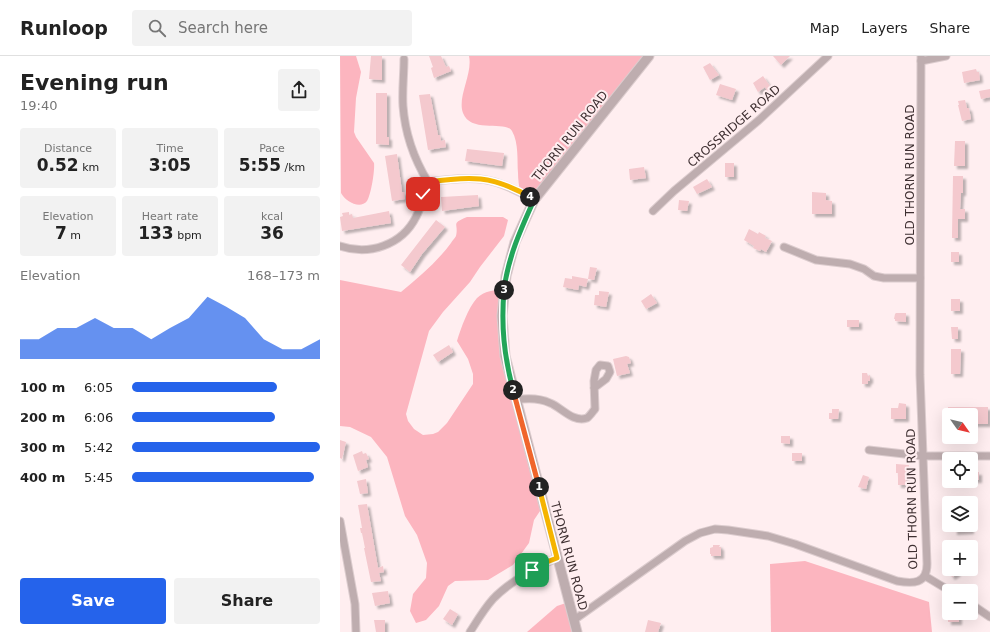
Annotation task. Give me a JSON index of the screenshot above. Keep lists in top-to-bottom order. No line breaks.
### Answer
{"streets":{"street":["CROSSRIDGE ROAD","THORN RUN ROAD","OLD THORN RUN ROAD"]},"crossings":[["THORN RUN ROAD","OLD THORN RUN ROAD"]],"north":"bottom right","page":{"header":"Runloop","search":"Search here","nav":["Map","Layers","Share"],"heading":["Evening run","19:40"],"stats":[["Distance","0.52 km"],["Time","3:05"],["Pace","5:55 /km"],["Elevation","7 m"],["Heart rate","133 bpm"],["kcal","36"]],"pins":["4","3","2","1"],"chart":["Elevation","168–173 m"],"list":[{"name":"100 m","note":"6:05"},{"name":"200 m","note":"6:06"},{"name":"300 m","note":"5:42"},{"name":"400 m","note":"5:45"}],"map_buttons":["+","−"],"buttons":["Save","Share"]}}
